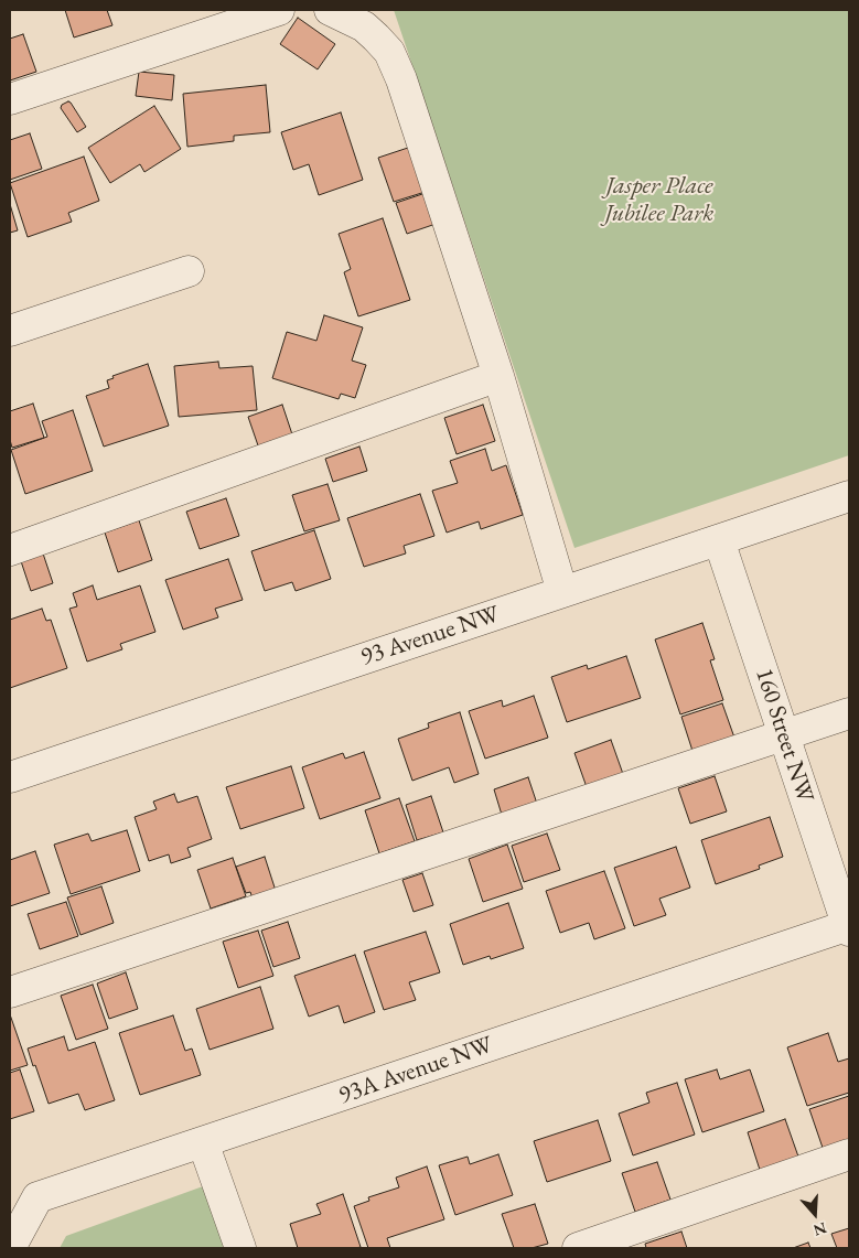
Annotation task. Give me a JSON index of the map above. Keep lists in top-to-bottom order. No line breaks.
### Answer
{"streets":{"street":["93 Avenue NW","160 Street NW","93A Avenue NW"]},"crossings":[["93 Avenue NW","160 Street NW"],["160 Street NW","93A Avenue NW"]],"parks":["Jasper Place Jubilee Park"],"north":"bottom"}
